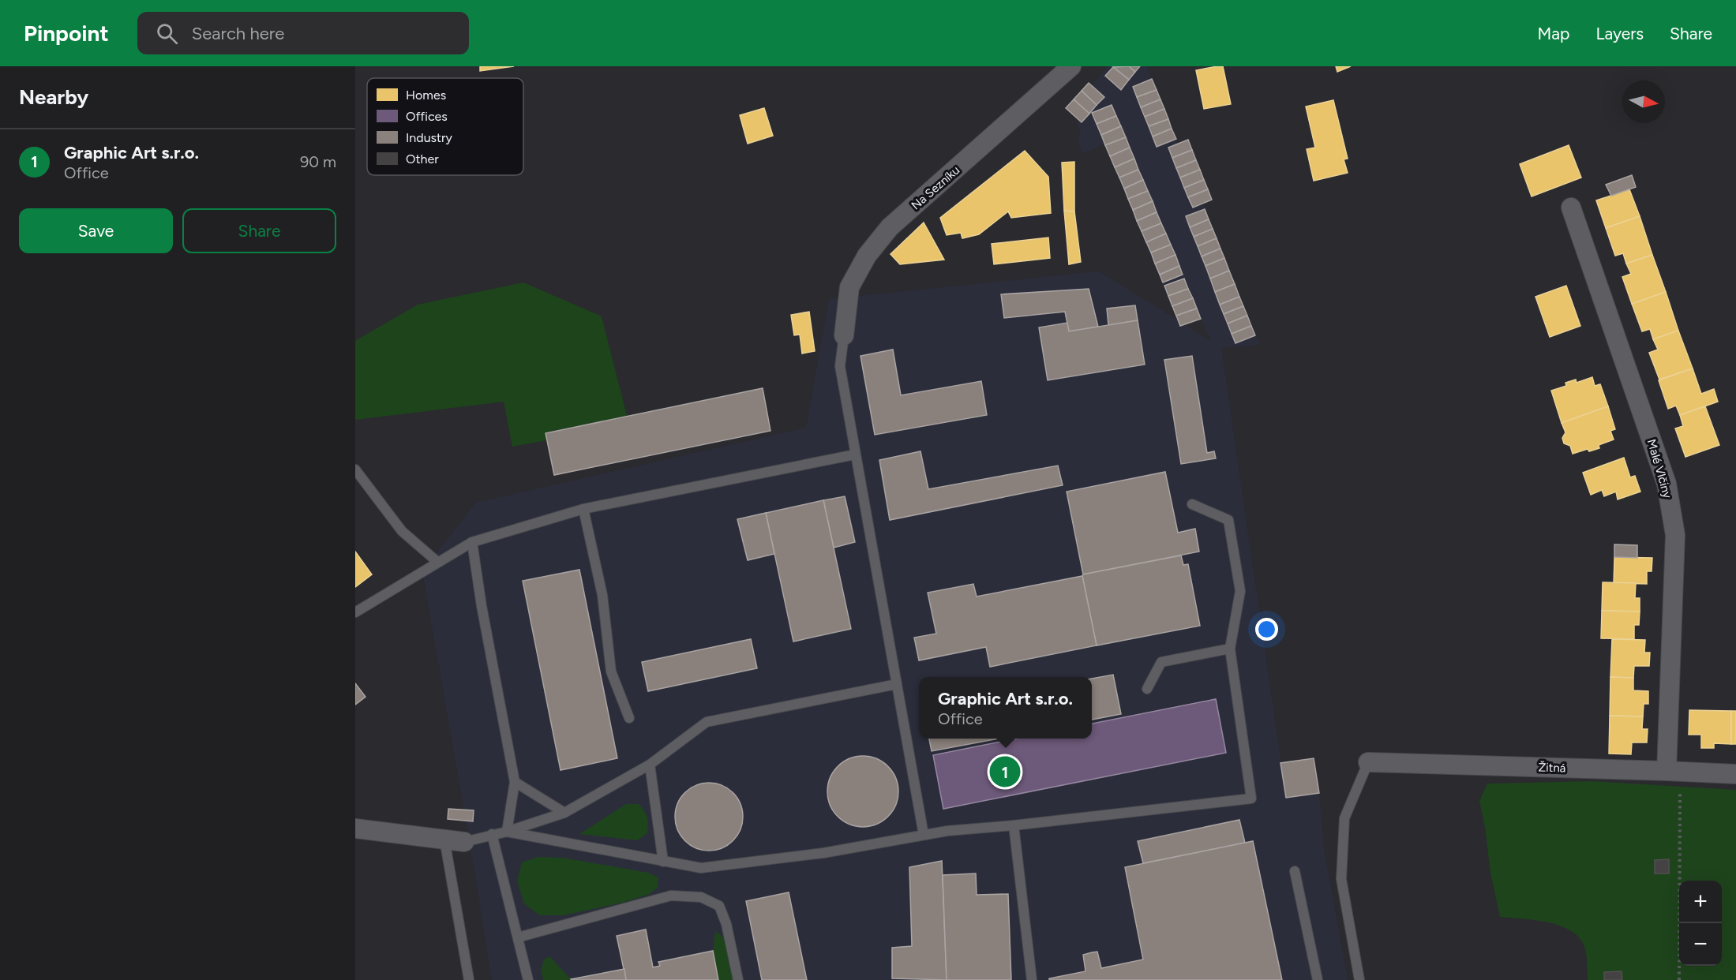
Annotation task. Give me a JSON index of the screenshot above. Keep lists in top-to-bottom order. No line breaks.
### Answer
{"streets":{"street":["Na Sezníku","Malé Vlčiny","Žitná"]},"crossings":[["Malé Vlčiny","Žitná"]],"legend":["Homes","Offices","Industry","Other"],"north":"right","page":{"header":"Pinpoint","search":"Search here","nav":["Map","Layers","Share"],"heading":"Nearby","list":[{"mark":"1","name":"Graphic Art s.r.o.","note":"Office","value":"90 m"}],"buttons":["Save","Share"],"popup":["Graphic Art s.r.o.","Office"],"pins":"1","map_buttons":["+","−"]}}
